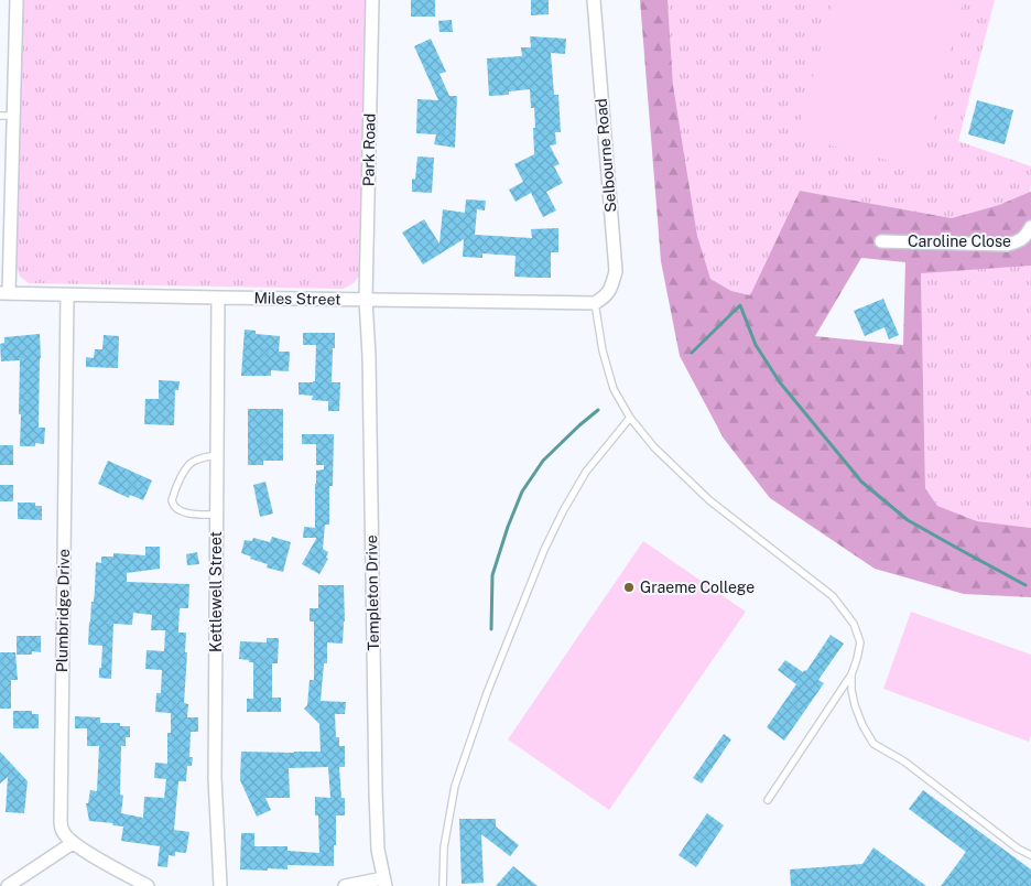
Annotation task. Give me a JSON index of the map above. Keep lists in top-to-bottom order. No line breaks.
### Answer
{"streets":{"street":["Park Road","Selbourne Road","Caroline Close","Miles Street","Kettlewell Street","Templeton Drive","Plumbridge Drive"]},"crossings":[["Park Road","Miles Street"],["Park Road","Templeton Drive"],["Selbourne Road","Miles Street"],["Miles Street","Kettlewell Street"],["Miles Street","Templeton Drive"],["Miles Street","Plumbridge Drive"]],"places":["Graeme College"]}
